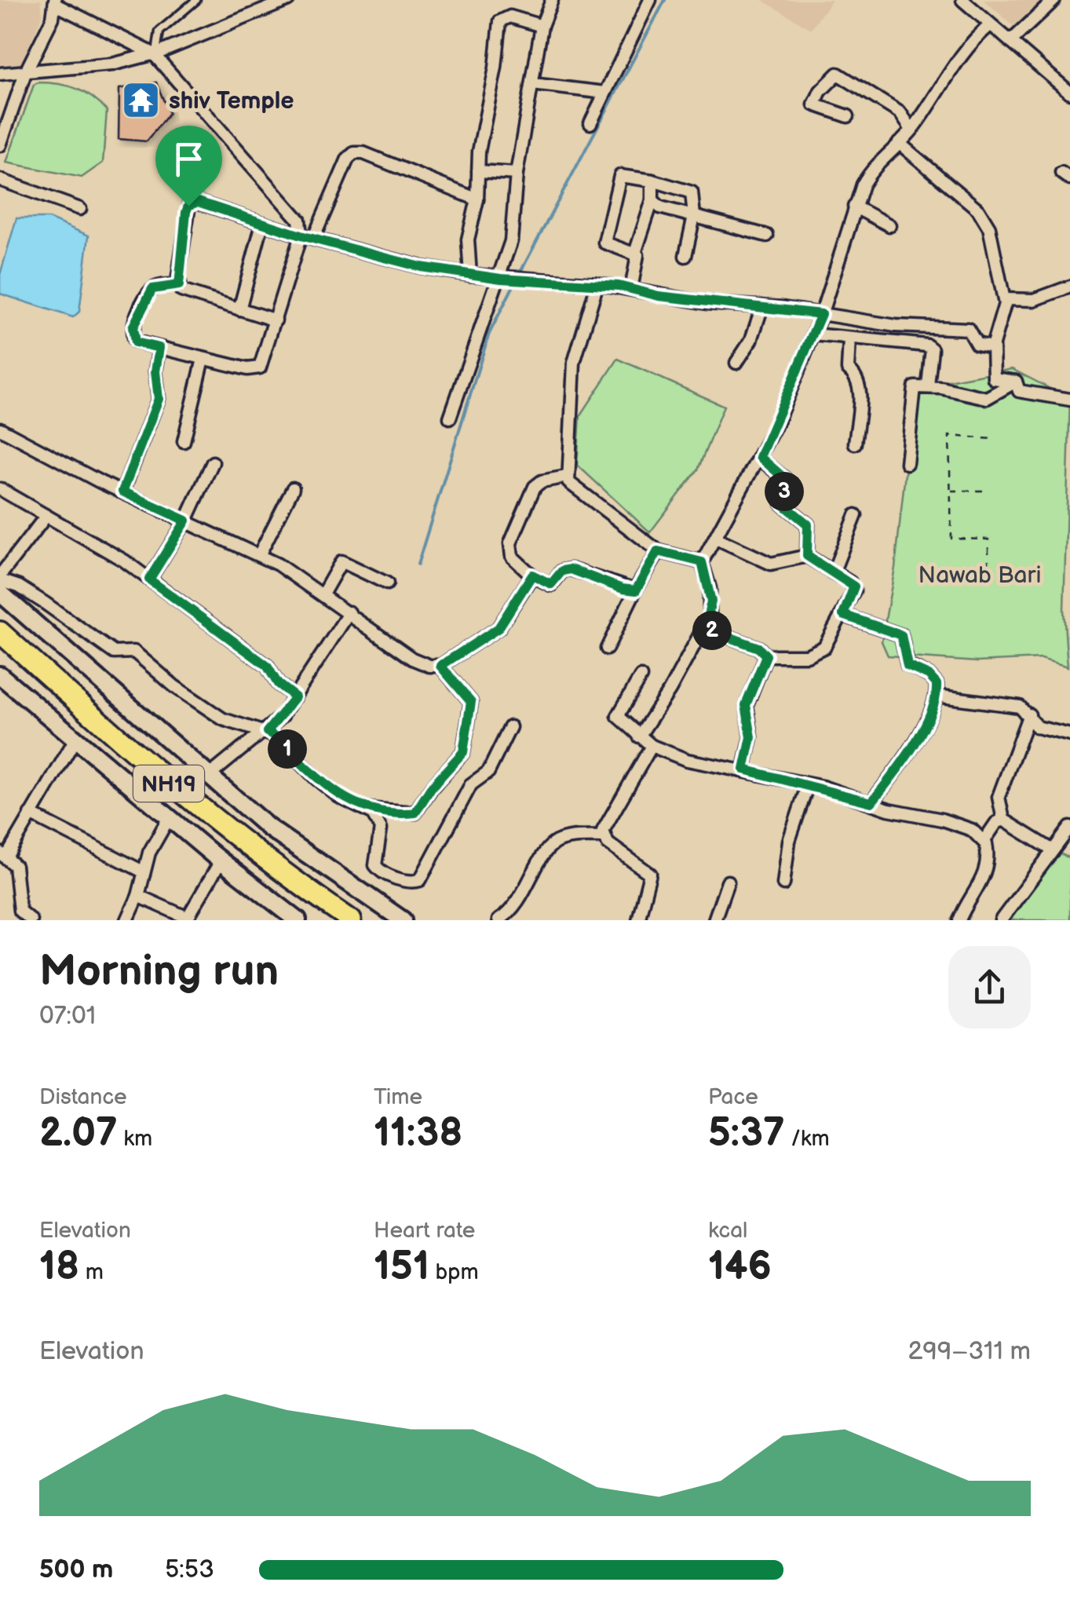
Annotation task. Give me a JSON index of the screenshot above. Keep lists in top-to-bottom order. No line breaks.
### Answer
{"streets":{"highway":["NH19"]},"parks":["Nawab Bari"],"places":{"temple":["shiv Temple"]},"page":{"pins":["3","2","1"],"heading":["Morning run","07:01"],"stats":[["Distance","2.07 km"],["Time","11:38"],["Pace","5:37 /km"],["Elevation","18 m"],["Heart rate","151 bpm"],["kcal","146"]],"chart":["Elevation","299–311 m"],"list":[{"name":"500 m","note":"5:53"}]}}
